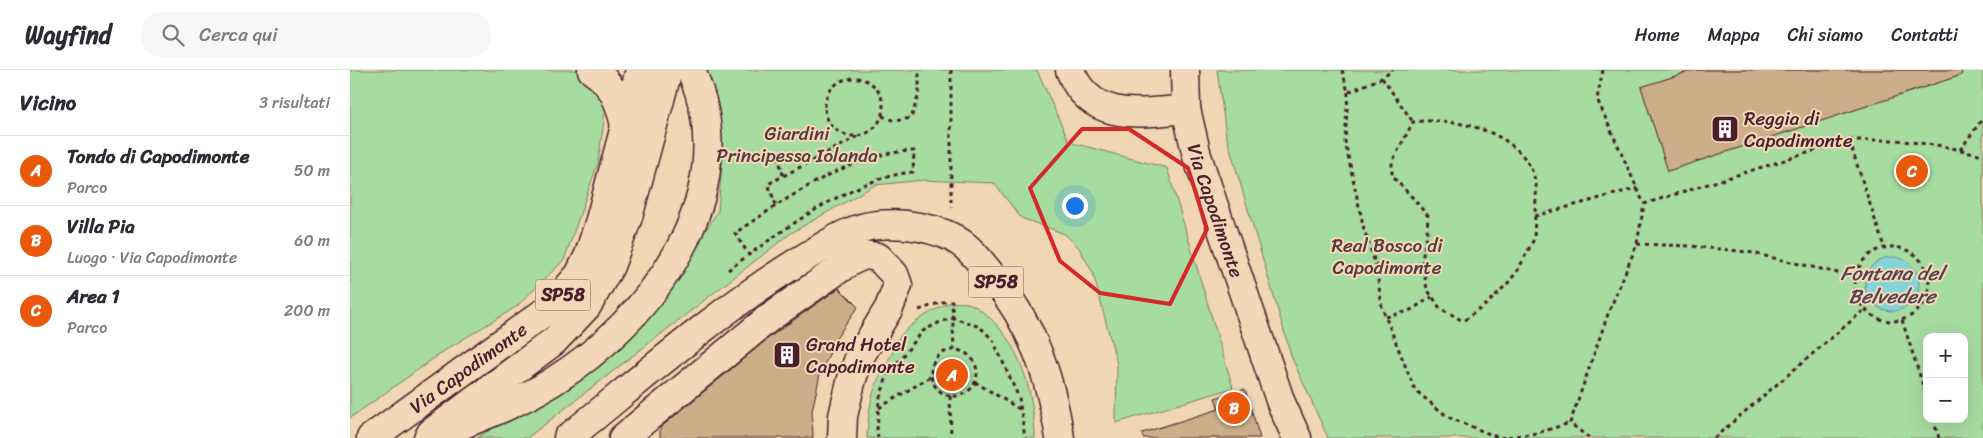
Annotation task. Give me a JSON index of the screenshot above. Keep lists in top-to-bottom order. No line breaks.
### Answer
{"streets":{"main road":["Via Capodimonte","SP58"]},"water":["Fontana del Belvedere"],"parks":["Giardini Principessa Iolanda","Real Bosco di Capodimonte"],"places":{"building":["Reggia di Capodimonte","Grand Hotel Capodimonte"]},"page":{"header":"Wayfind","search":"Cerca qui","nav":["Home","Mappa","Chi siamo","Contatti"],"heading":["Vicino","3 risultati"],"list":[{"mark":"A","name":"Tondo di Capodimonte","note":"Parco","value":"50 m"},{"mark":"B","name":"Villa Pia","note":"Luogo · Via Capodimonte","value":"60 m"},{"mark":"C","name":"Area 1","note":"Parco","value":"200 m"}],"pins":["C","A","B"],"map_buttons":["+","−"]}}
